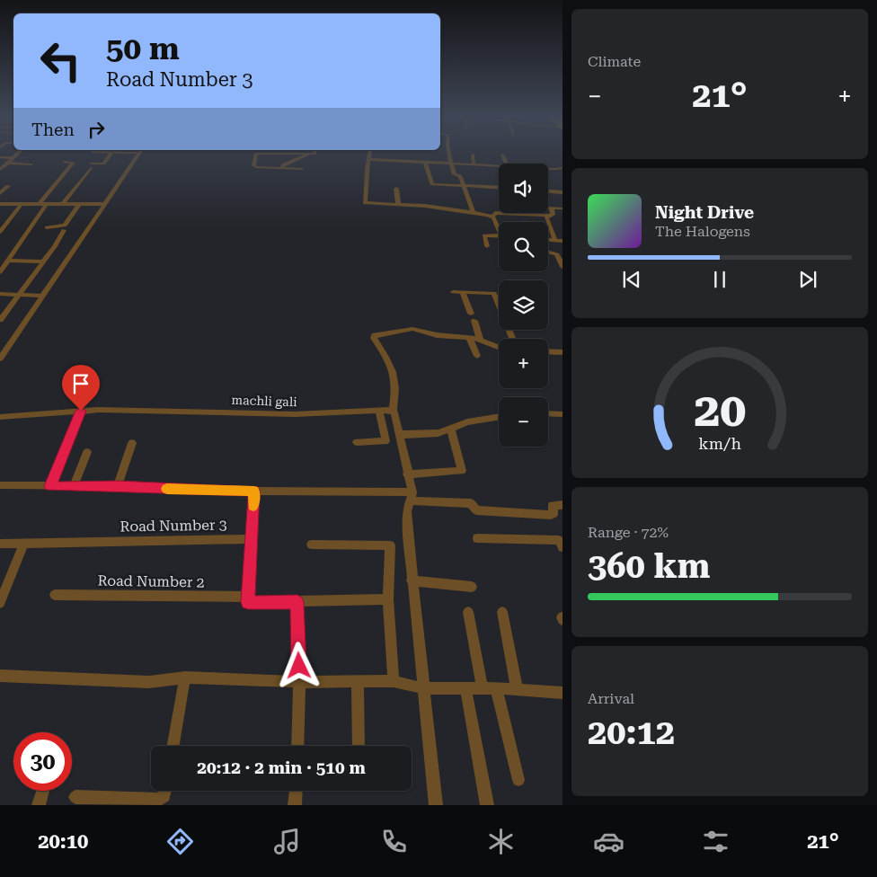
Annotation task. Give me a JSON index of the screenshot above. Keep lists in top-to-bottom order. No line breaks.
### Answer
{"streets":{"street":["machli gali","Road Number 3","Road Number 2"]},"page":{"tile":["Climate",["Range · 72%","360 km"],["Arrival","20:12"]],"turn":["50 m","Road Number 3"],"heat":["−","21°","+"],"then":"Then","map_buttons":["+","−"],"song":["Night Drive","The Halogens"],"limit":"30","trip":"20:12 · 2 min · 510 m","tabs":["20:10","21°"],"gauge":["20","km/h"]}}
